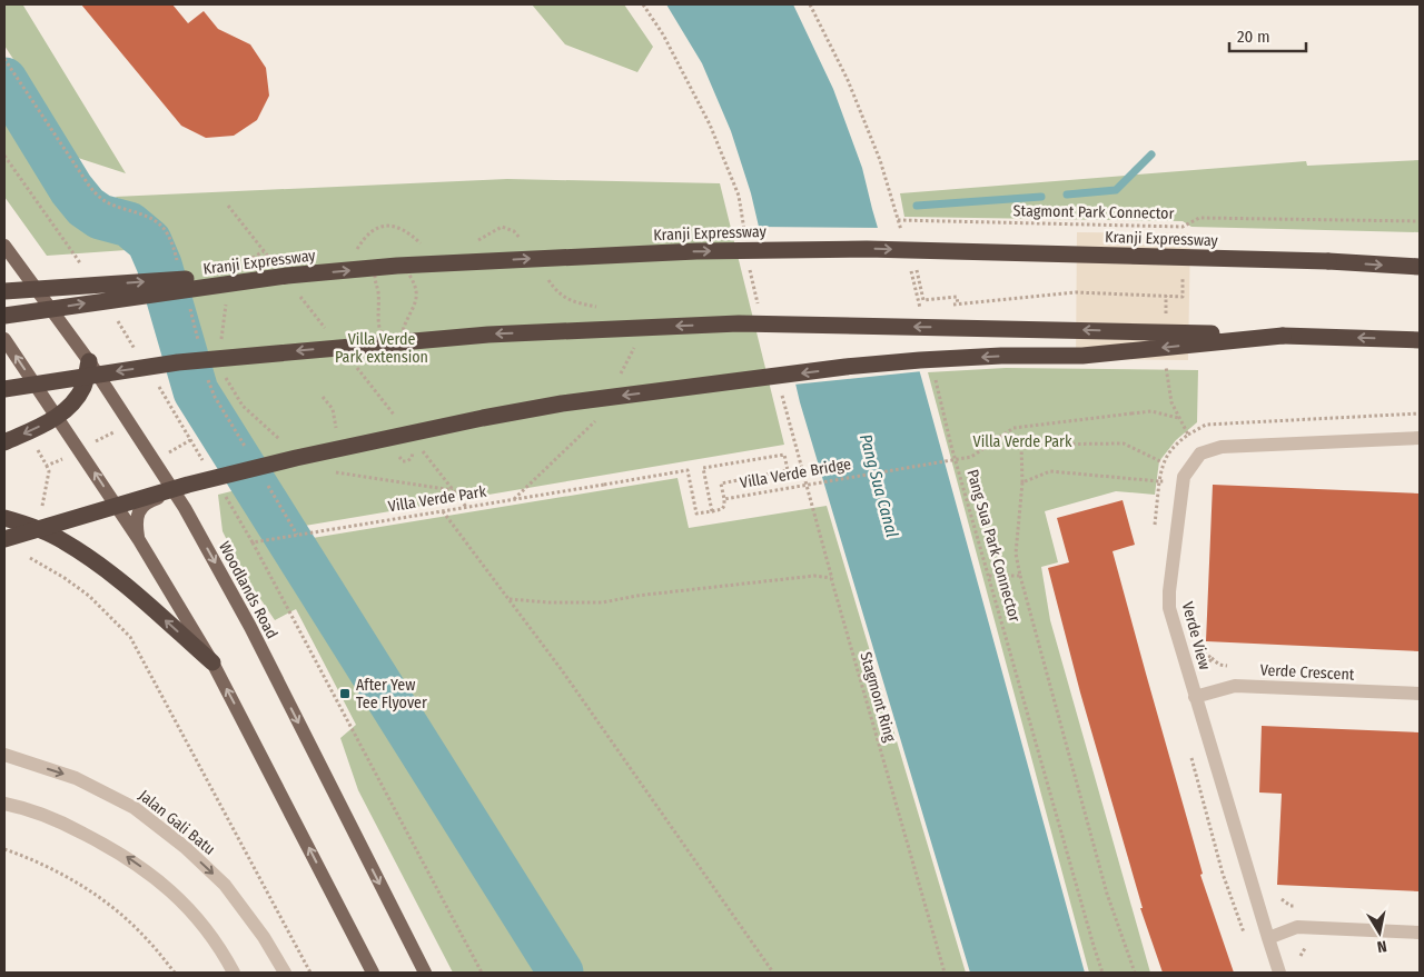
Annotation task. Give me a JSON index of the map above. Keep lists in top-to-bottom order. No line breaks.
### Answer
{"streets":{"highway":["Kranji Expressway"],"main road":["Woodlands Road"],"street":["Verde View","Verde Crescent","Jalan Gali Batu"],"path":["Stagmont Park Connector","Villa Verde Bridge","Villa Verde Park","Pang Sua Park Connector","Stagmont Ring"]},"crossings":[["Villa Verde Bridge","Villa Verde Park"],["Verde View","Verde Crescent"]],"water":["Pang Sua Canal"],"parks":["Villa Verde Park extension","Villa Verde Park"],"places":{"transit":["After Yew Tee Flyover"]},"scale_bar":"20 m","north":"bottom"}
